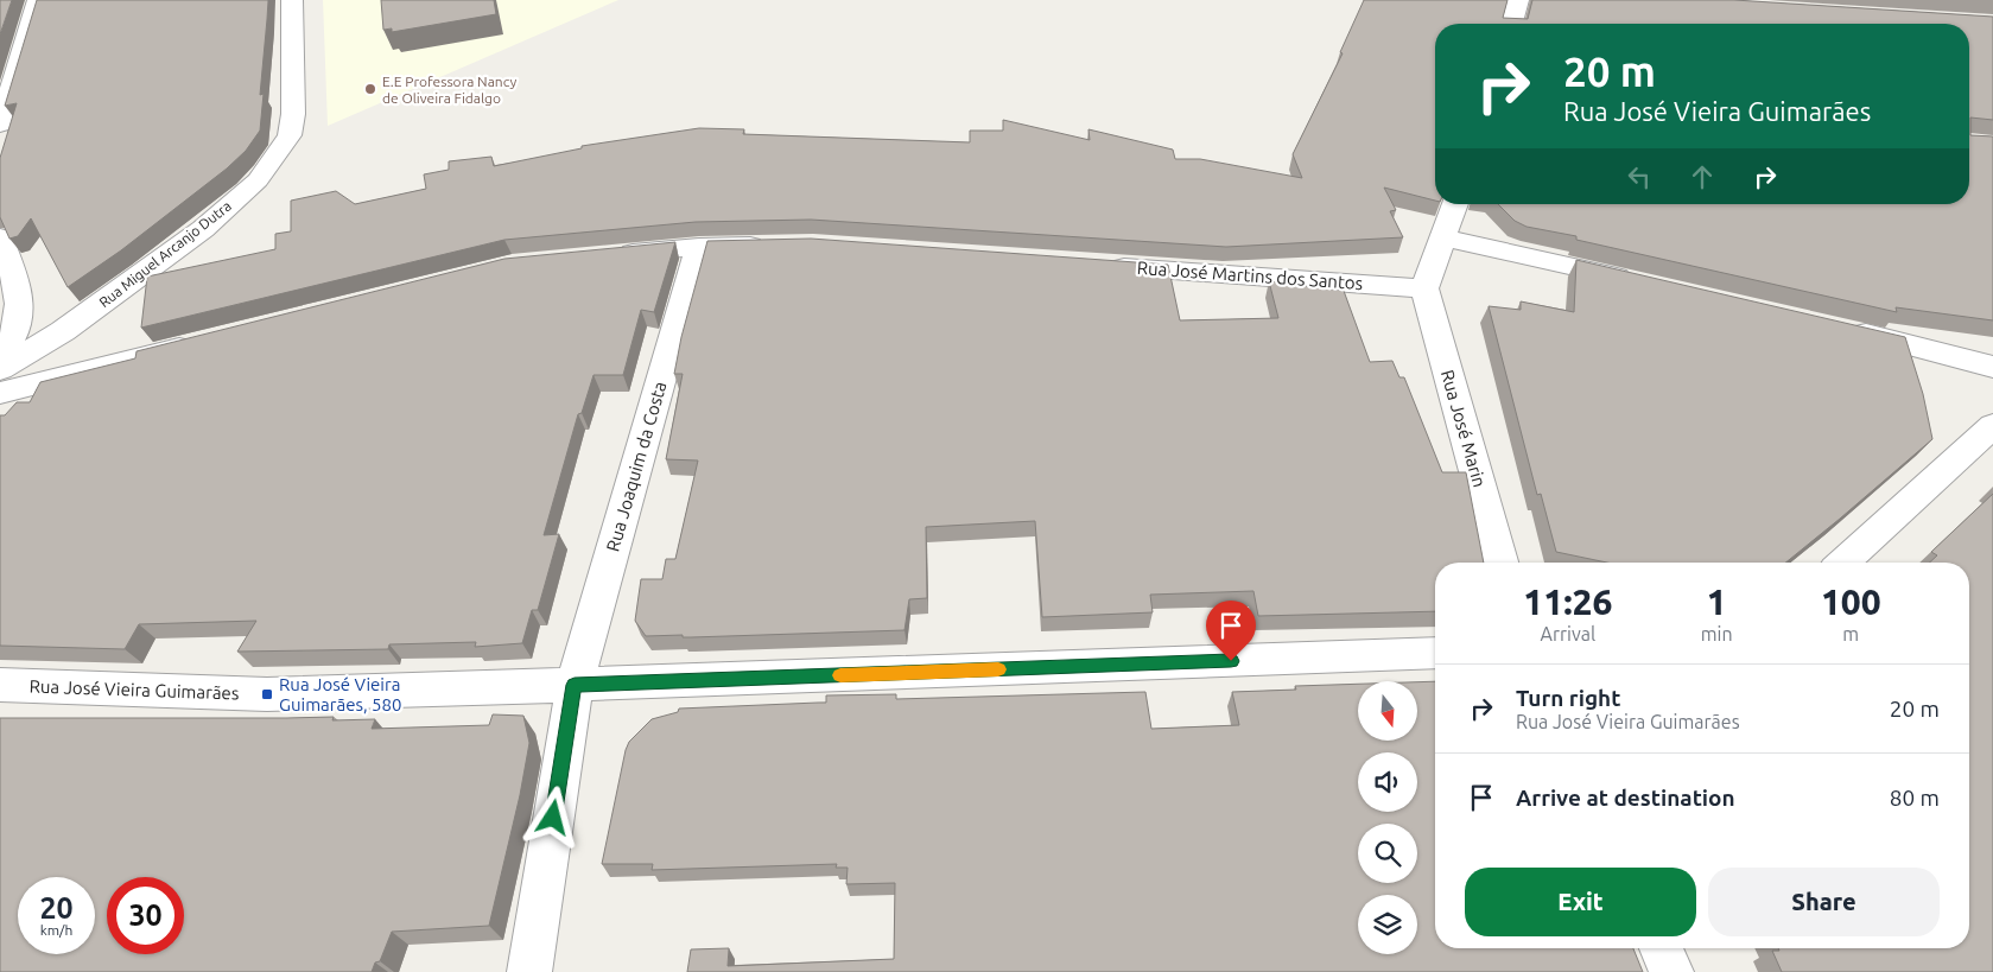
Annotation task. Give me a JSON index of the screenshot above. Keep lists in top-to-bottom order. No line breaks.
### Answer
{"streets":{"street":["Rua Miguel Arcanjo Dutra","Rua José Martins dos Santos","Rua José Marin","Rua Joaquim da Costa","Rua José Vieira Guimarães"]},"crossings":[["Rua José Martins dos Santos","Rua José Marin"],["Rua Joaquim da Costa","Rua José Vieira Guimarães"]],"places":{"other":["E.E Professora Nancy de Oliveira Fidalgo"],"transit":["Rua José Vieira Guimarães, 580"]},"north":"bottom","page":{"turn":["20 m","Rua José Vieira Guimarães"],"eta":["11:26","Arrival","1","min","100","m"],"list":[{"name":"Turn right","note":"Rua José Vieira Guimarães","value":"20 m"},{"name":"Arrive at destination","value":"80 m"}],"buttons":["Exit","Share"],"speed":"20 km/h","limit":"30"}}
